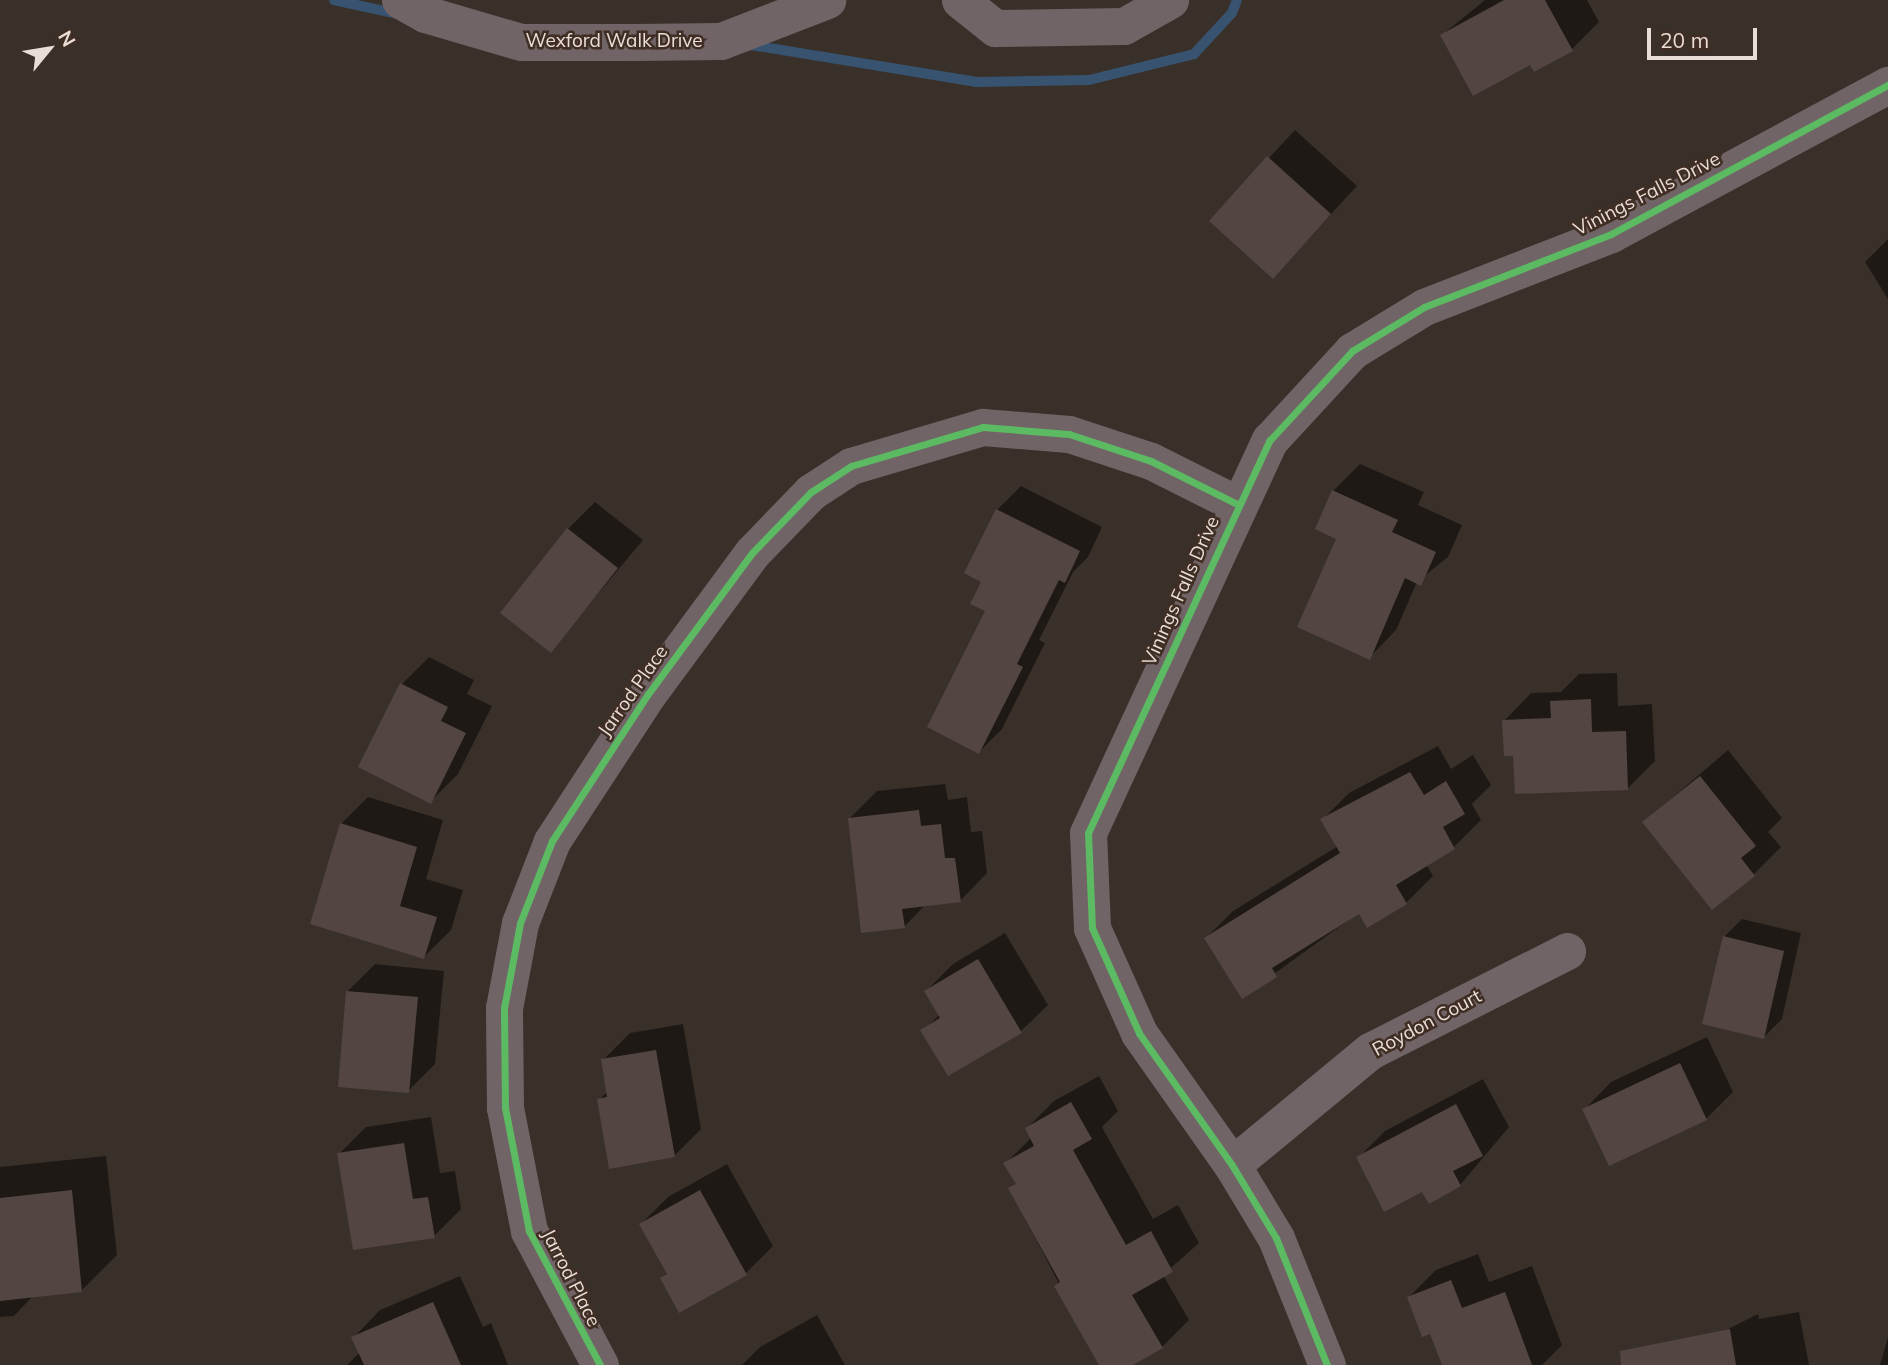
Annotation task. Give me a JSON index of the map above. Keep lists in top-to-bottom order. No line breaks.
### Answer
{"streets":{"street":["Wexford Walk Drive","Vinings Falls Drive","Jarrod Place","Roydon Court"]},"crossings":[["Vinings Falls Drive","Jarrod Place"],["Vinings Falls Drive","Roydon Court"]],"scale_bar":"20 m","north":"top right"}
